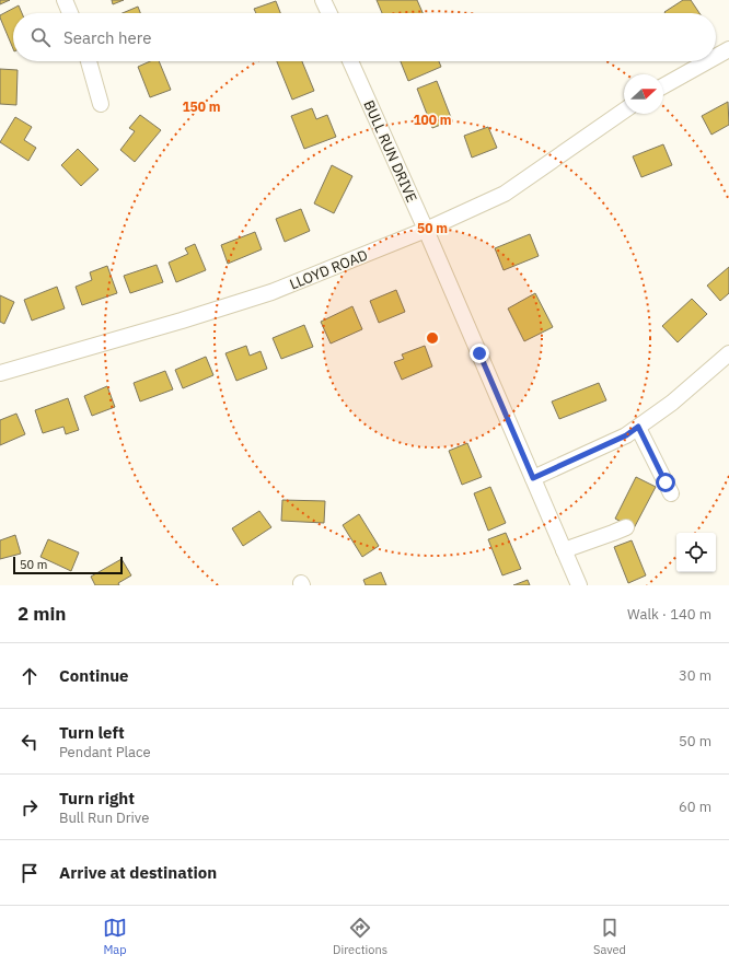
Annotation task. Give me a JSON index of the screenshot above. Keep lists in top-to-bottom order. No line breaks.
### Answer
{"streets":{"street":["BULL RUN DRIVE","LLOYD ROAD"]},"crossings":[["BULL RUN DRIVE","LLOYD ROAD"]],"scale_bar":"50 m","north":"right","page":{"search":"Search here","scale":"50 m","heading":["2 min","Walk · 140 m"],"list":[["Continue","30 m"],["Turn left","Pendant Place","50 m"],["Turn right","Bull Run Drive","60 m"],"Arrive at destination"],"nav":["Map","Directions","Saved"]},"rings":["150 m","100 m","50 m"]}
